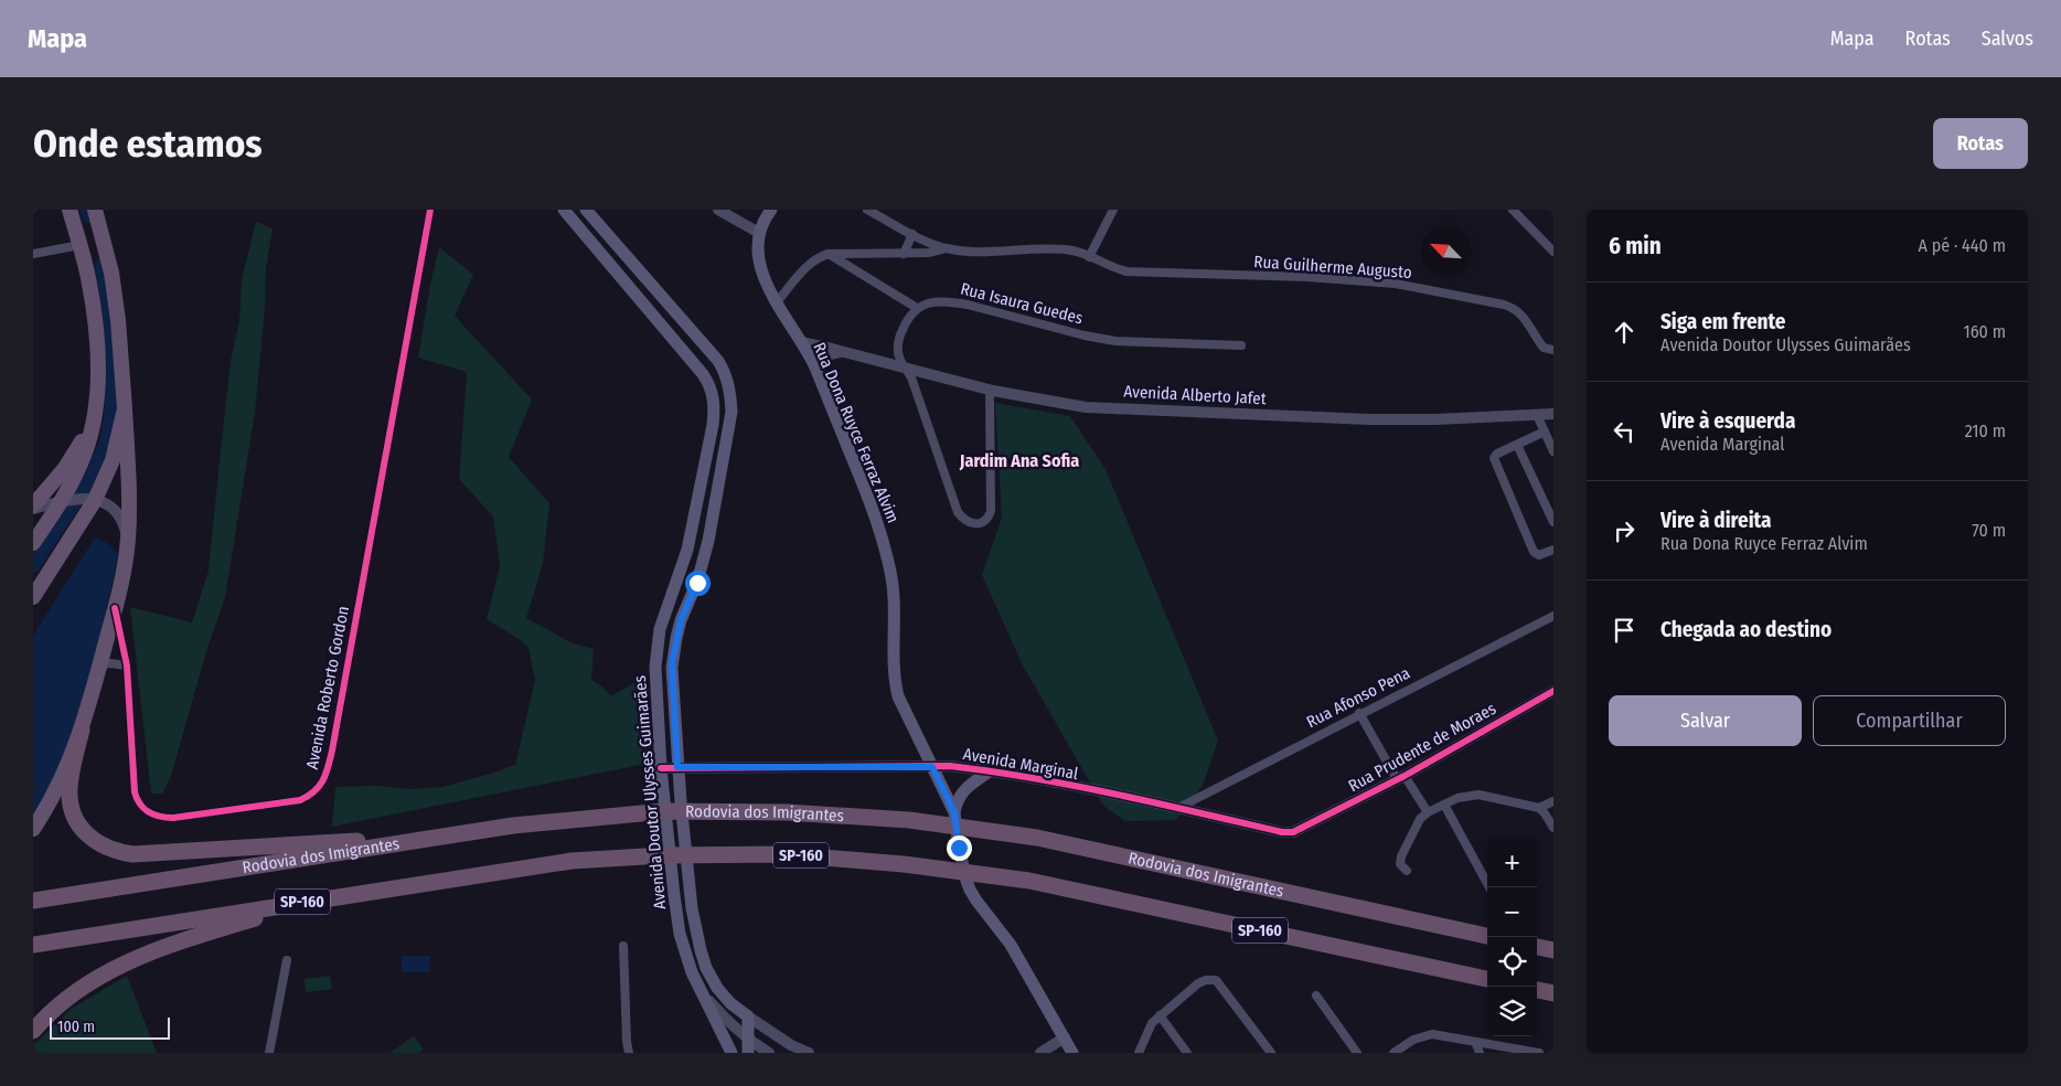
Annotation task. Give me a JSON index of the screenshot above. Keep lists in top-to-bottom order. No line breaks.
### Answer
{"streets":{"highway":["Rodovia dos Imigrantes","SP-160"],"main road":["Rua Dona Ruyce Ferraz Alvim","Avenida Doutor Ulysses Guimarães"],"street":["Rua Guilherme Augusto","Rua Isaura Guedes","Avenida Alberto Jafet","Avenida Roberto Gordon","Rua Afonso Pena","Rua Prudente de Moraes","Avenida Marginal"]},"crossings":[["Avenida Alberto Jafet","Rua Dona Ruyce Ferraz Alvim"],["Rua Dona Ruyce Ferraz Alvim","Avenida Marginal"],["Rua Afonso Pena","Avenida Marginal"],["Rua Prudente de Moraes","Avenida Marginal"],["Avenida Marginal","Avenida Doutor Ulysses Guimarães"]],"districts":["Jardim Ana Sofia"],"scale_bar":"100 m","north":"top left","page":{"header":"Mapa","nav":["Mapa","Rotas","Salvos"],"buttons":["Rotas",["Salvar","Compartilhar"]],"title":"Onde estamos","heading":["6 min","A pé · 440 m"],"list":[["Siga em frente","Avenida Doutor Ulysses Guimarães","160 m"],["Vire à esquerda","Avenida Marginal","210 m"],["Vire à direita","Rua Dona Ruyce Ferraz Alvim","70 m"],"Chegada ao destino"],"map_buttons":["+","−"],"scale":"100 m"}}
